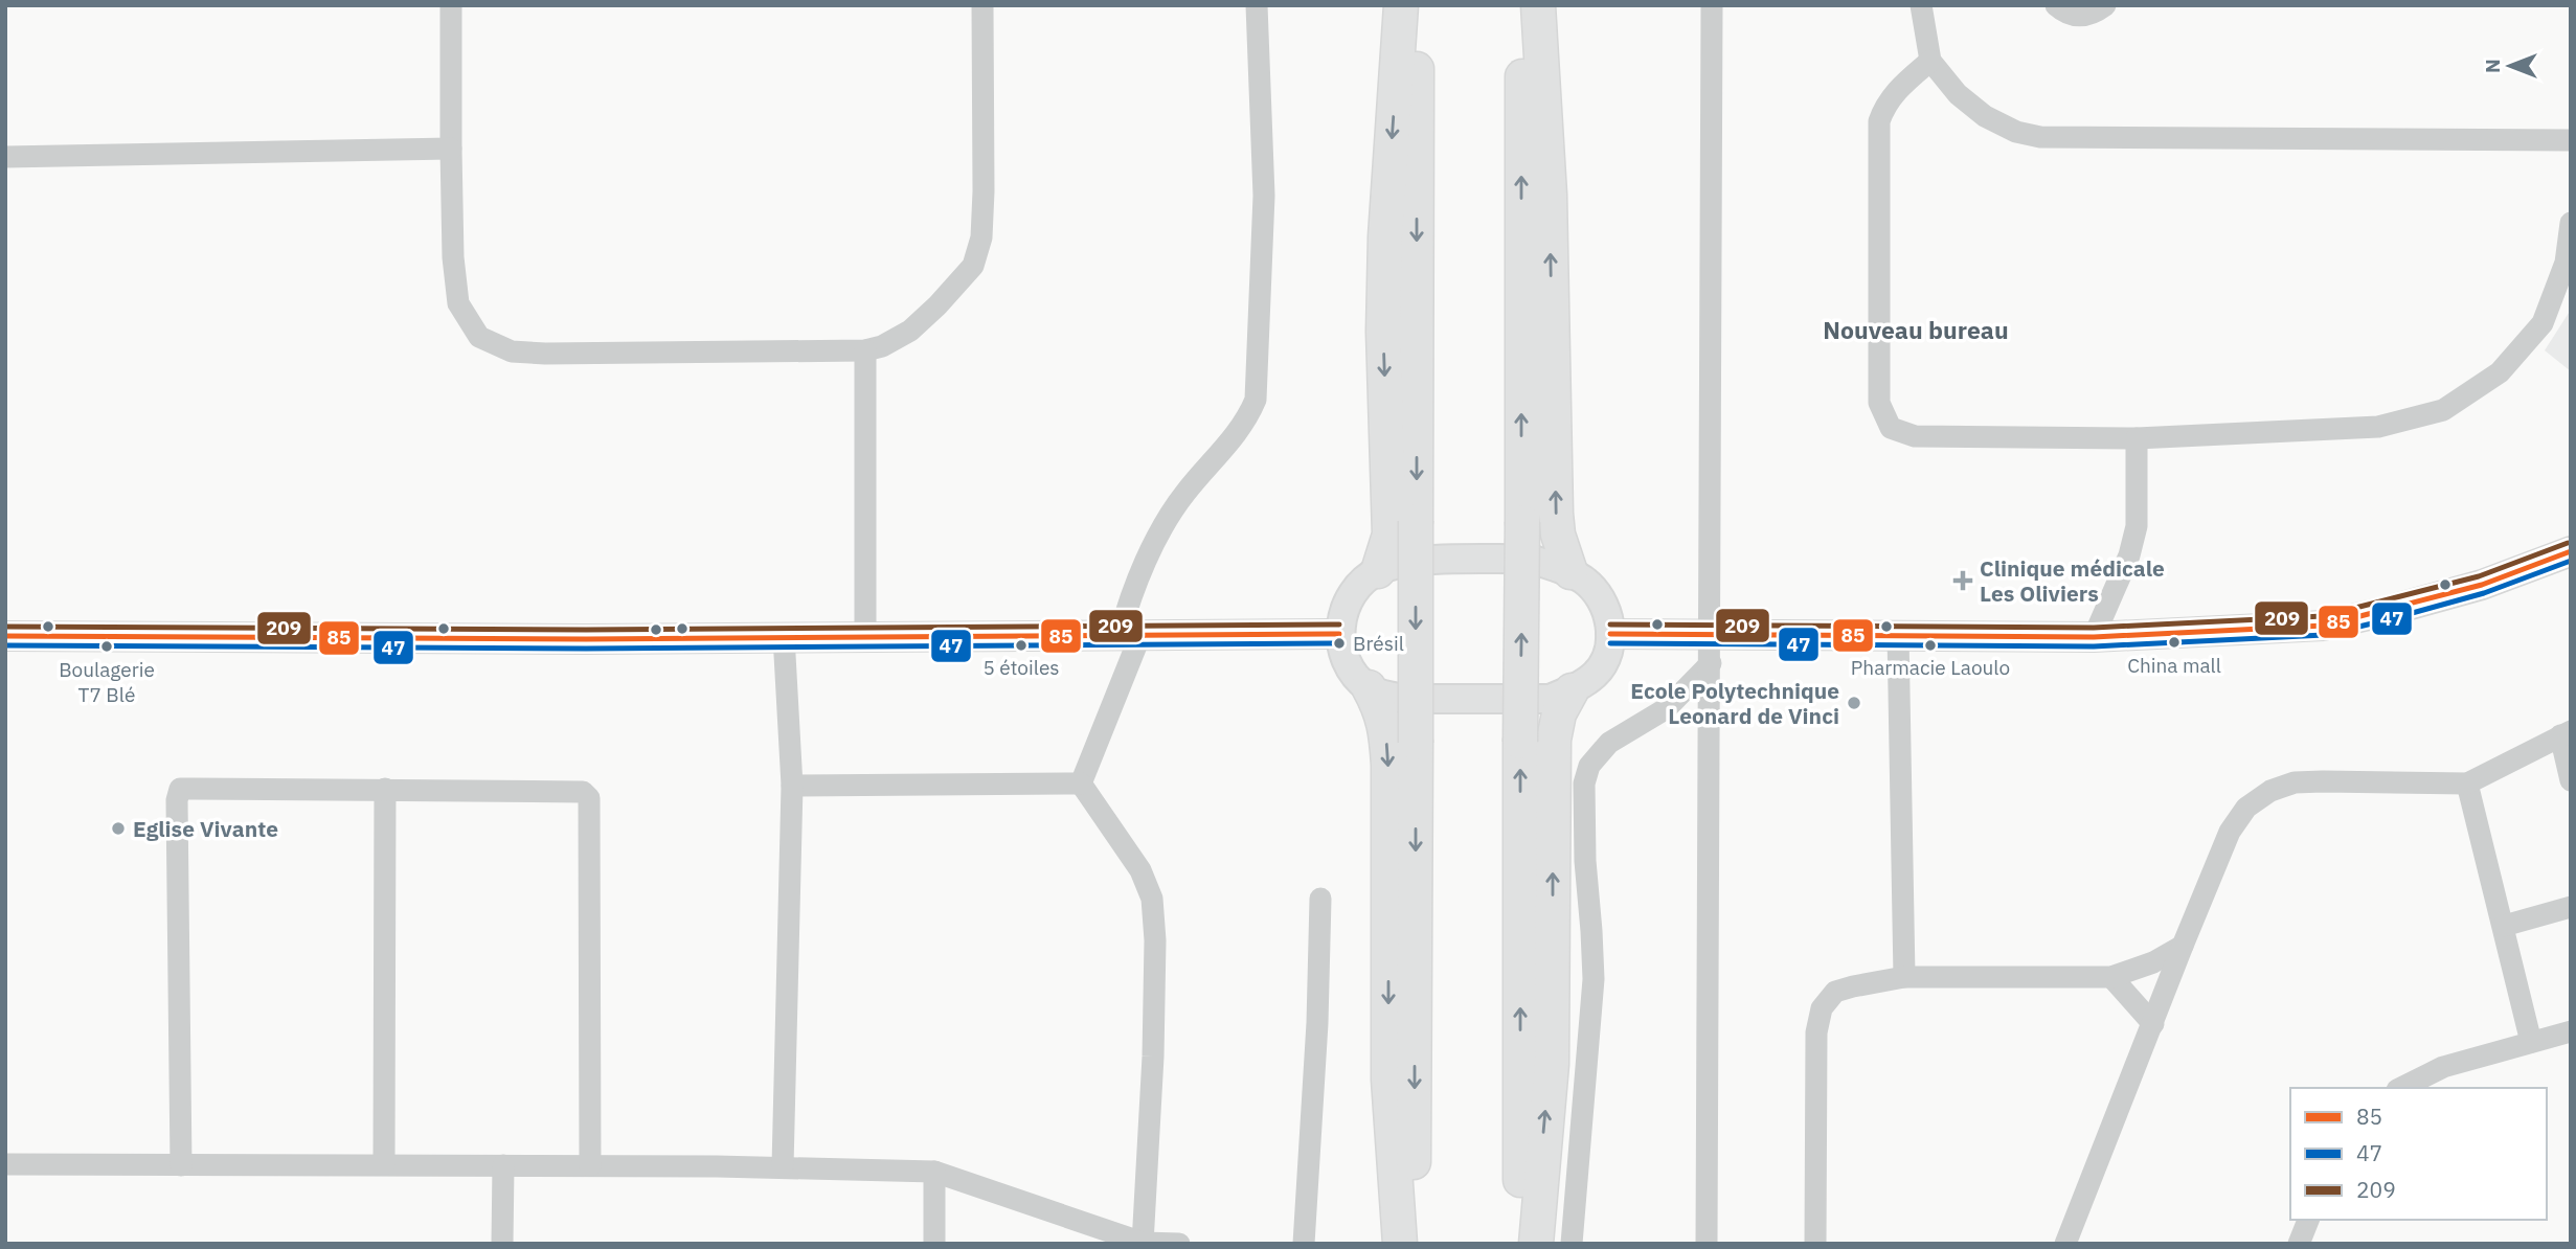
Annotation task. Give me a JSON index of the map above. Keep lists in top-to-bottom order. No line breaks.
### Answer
{"districts":["Nouveau bureau"],"places":{"health":["Clinique médicale Les Oliviers"],"other":["China mall","Brésil","5 étoiles","Pharmacie Laoulo","Boulagerie T7 Blé","Ecole Polytechnique Leonard de Vinci","Eglise Vivante"]},"lines":["transit line 209","transit line 85","transit line 47"],"legend":["85","47","209"],"north":"left"}
